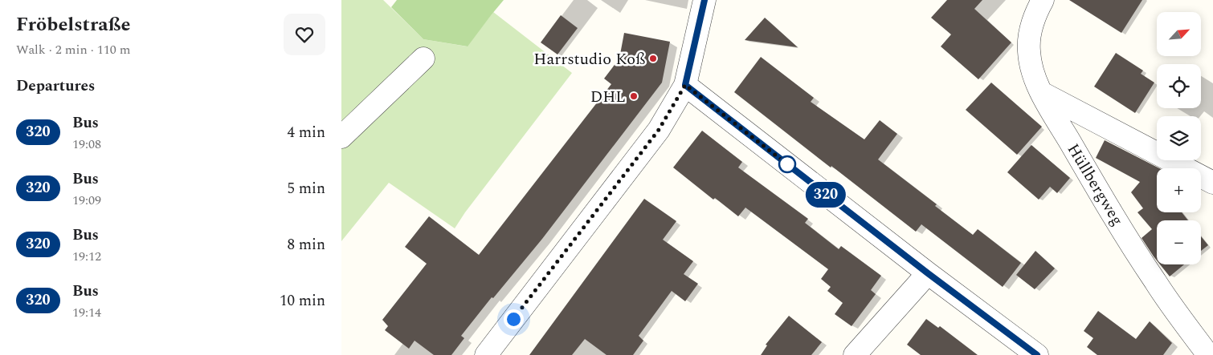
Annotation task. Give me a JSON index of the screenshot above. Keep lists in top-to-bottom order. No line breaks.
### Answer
{"streets":{"street":["Hüllbergweg"]},"places":["Harrstudio Koß","DHL"],"lines":["bus line 320"],"north":"top right","page":{"heading":[["Fröbelstraße","Walk · 2 min · 110 m"],"Departures"],"on_map":"320","map_buttons":["+","−"],"list":[{"mark":"320","name":"Bus","note":"19:08","value":"4 min"},{"mark":"320","name":"Bus","note":"19:09","value":"5 min"},{"mark":"320","name":"Bus","note":"19:12","value":"8 min"},{"mark":"320","name":"Bus","note":"19:14","value":"10 min"}]}}
